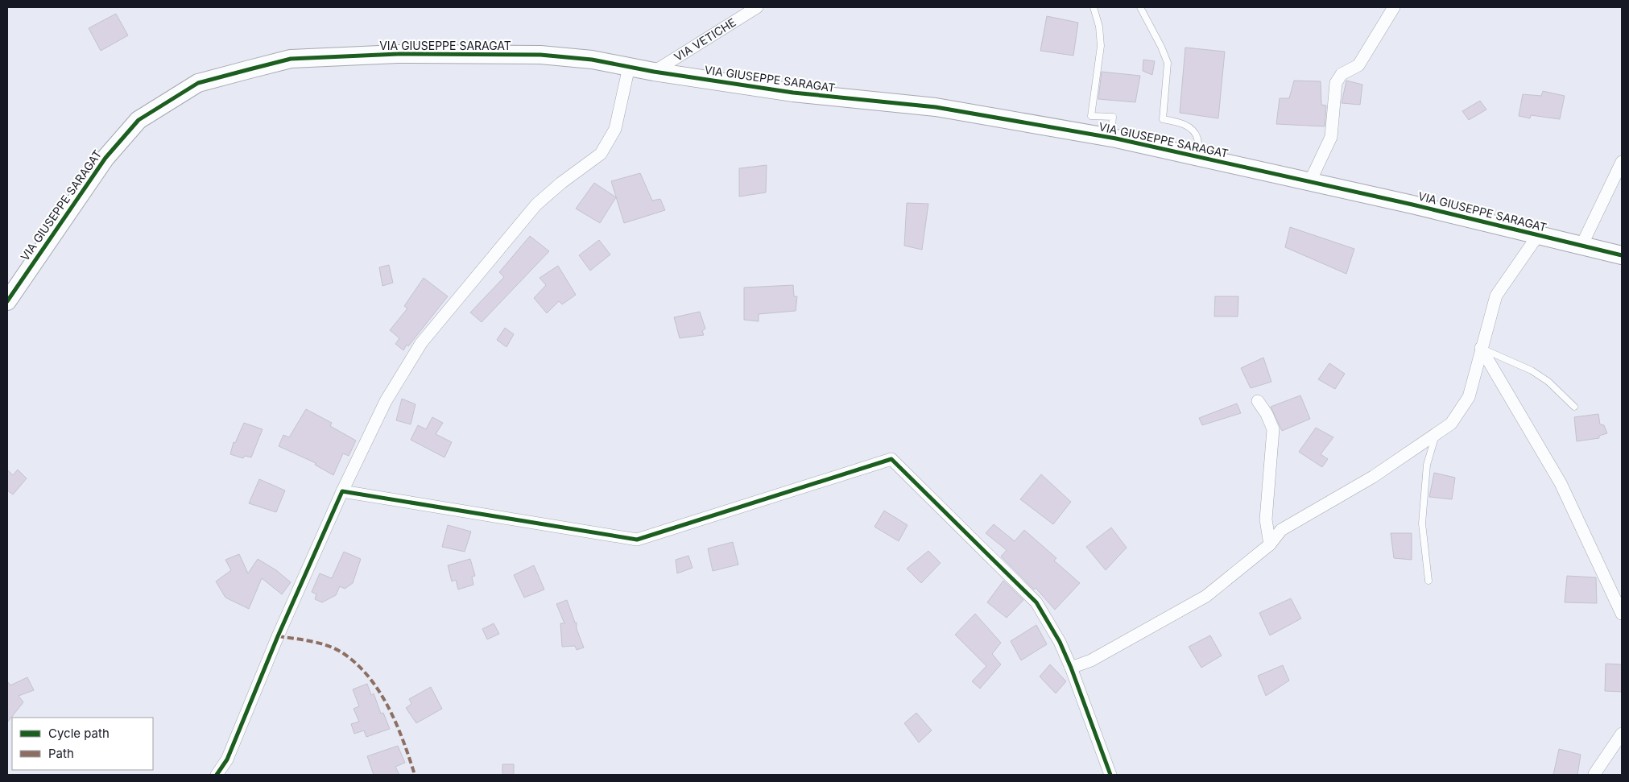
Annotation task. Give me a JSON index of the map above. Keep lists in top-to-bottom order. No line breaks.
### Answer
{"streets":{"street":["VIA VETICHE","VIA GIUSEPPE SARAGAT"]},"crossings":[["VIA VETICHE","VIA GIUSEPPE SARAGAT"]],"legend":["Cycle path","Path"]}
